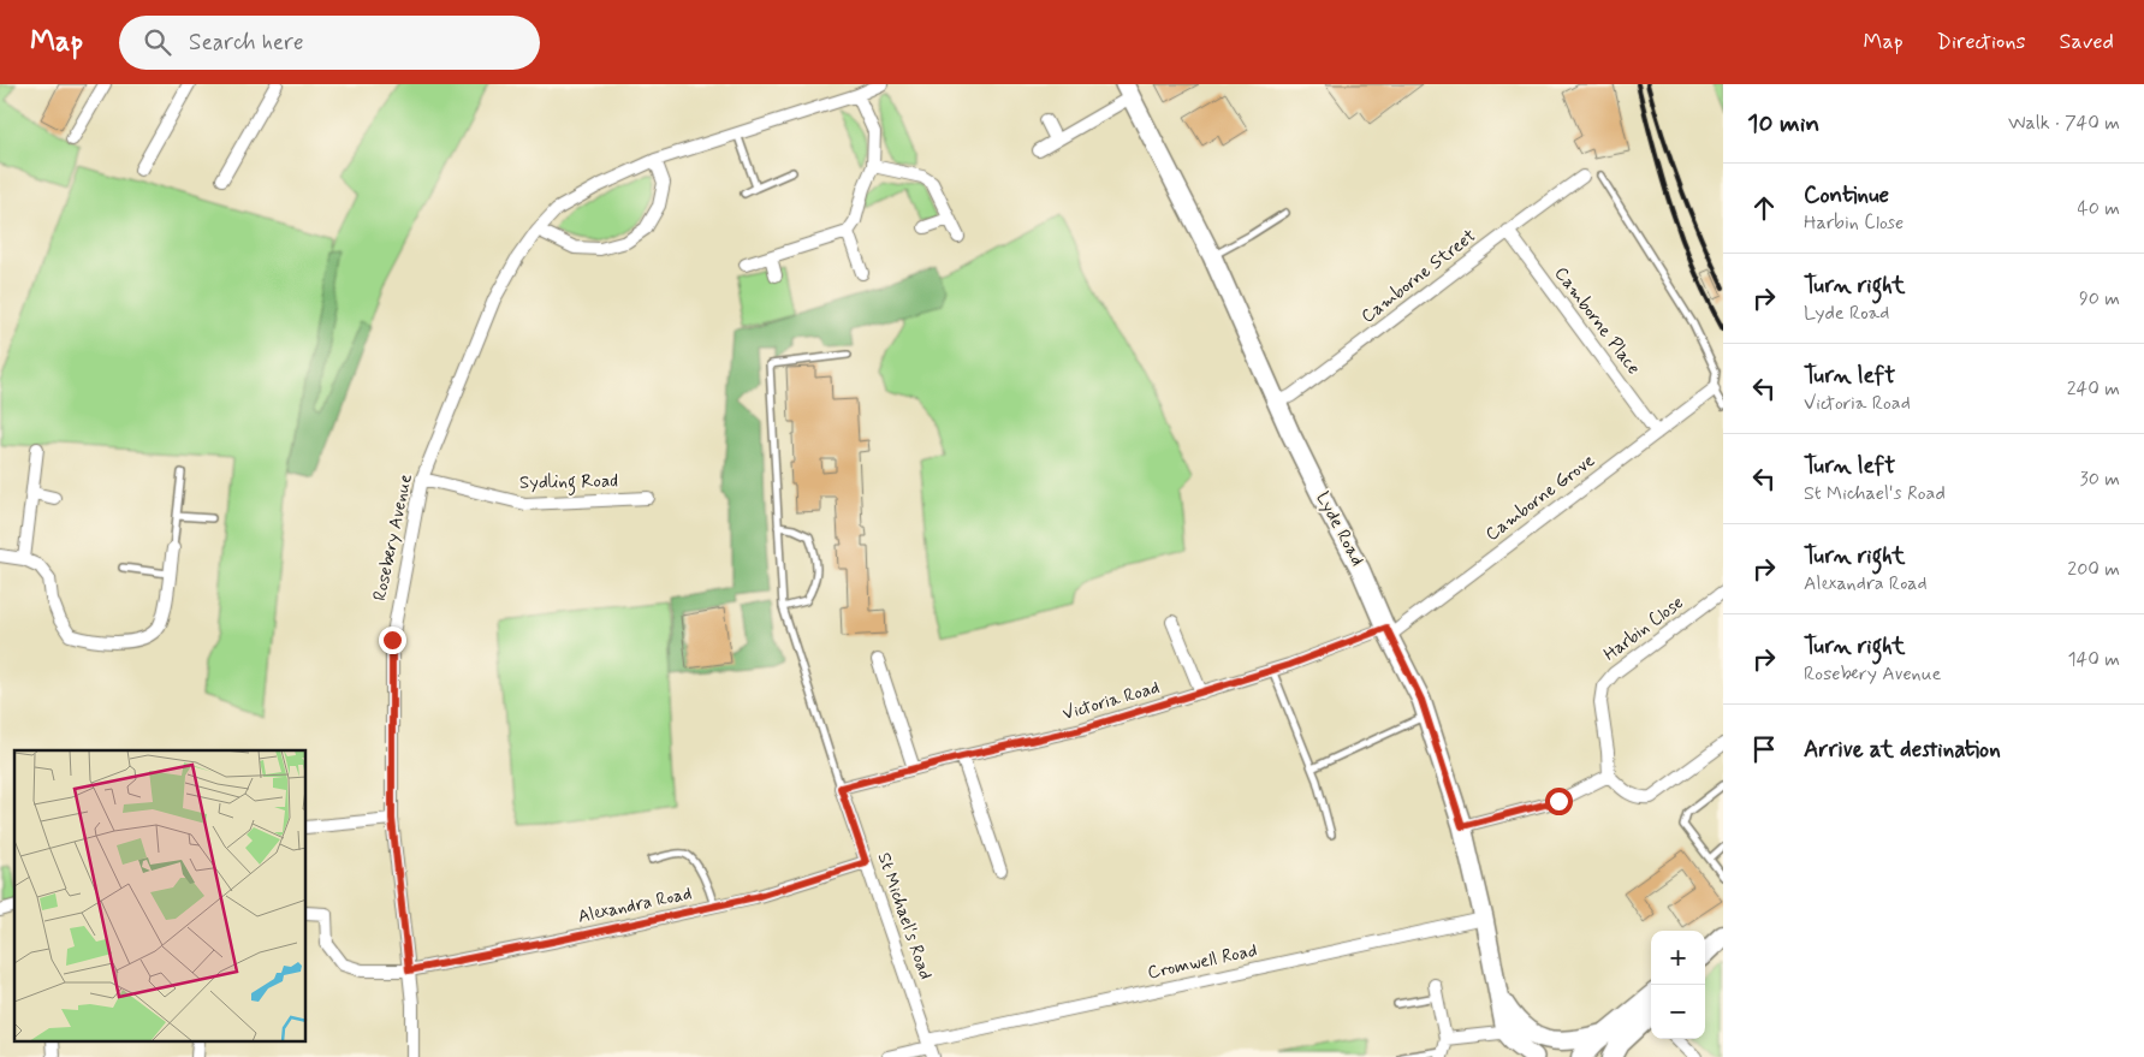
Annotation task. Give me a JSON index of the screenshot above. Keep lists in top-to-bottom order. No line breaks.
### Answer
{"streets":{"street":["Camborne Street","Camborne Place","Sydling Road","Camborne Grove","Lyde Road","Rosebery Avenue","Harbin Close","Victoria Road","Alexandra Road","St Michael's Road","Cromwell Road"]},"crossings":[["Camborne Street","Camborne Place"],["Camborne Street","Lyde Road"],["Camborne Place","Camborne Grove"],["Sydling Road","Rosebery Avenue"],["Camborne Grove","Lyde Road"],["Camborne Grove","Victoria Road"],["Lyde Road","Victoria Road"],["Lyde Road","Cromwell Road"],["Rosebery Avenue","Alexandra Road"],["Victoria Road","St Michael's Road"],["Alexandra Road","St Michael's Road"],["St Michael's Road","Cromwell Road"]],"page":{"header":"Map","search":"Search here","nav":["Map","Directions","Saved"],"heading":["10 min","Walk · 740 m"],"list":[["Continue","Harbin Close","40 m"],["Turn right","Lyde Road","90 m"],["Turn left","Victoria Road","240 m"],["Turn left","St Michael's Road","30 m"],["Turn right","Alexandra Road","200 m"],["Turn right","Rosebery Avenue","140 m"],"Arrive at destination"],"map_buttons":["+","−"]}}
